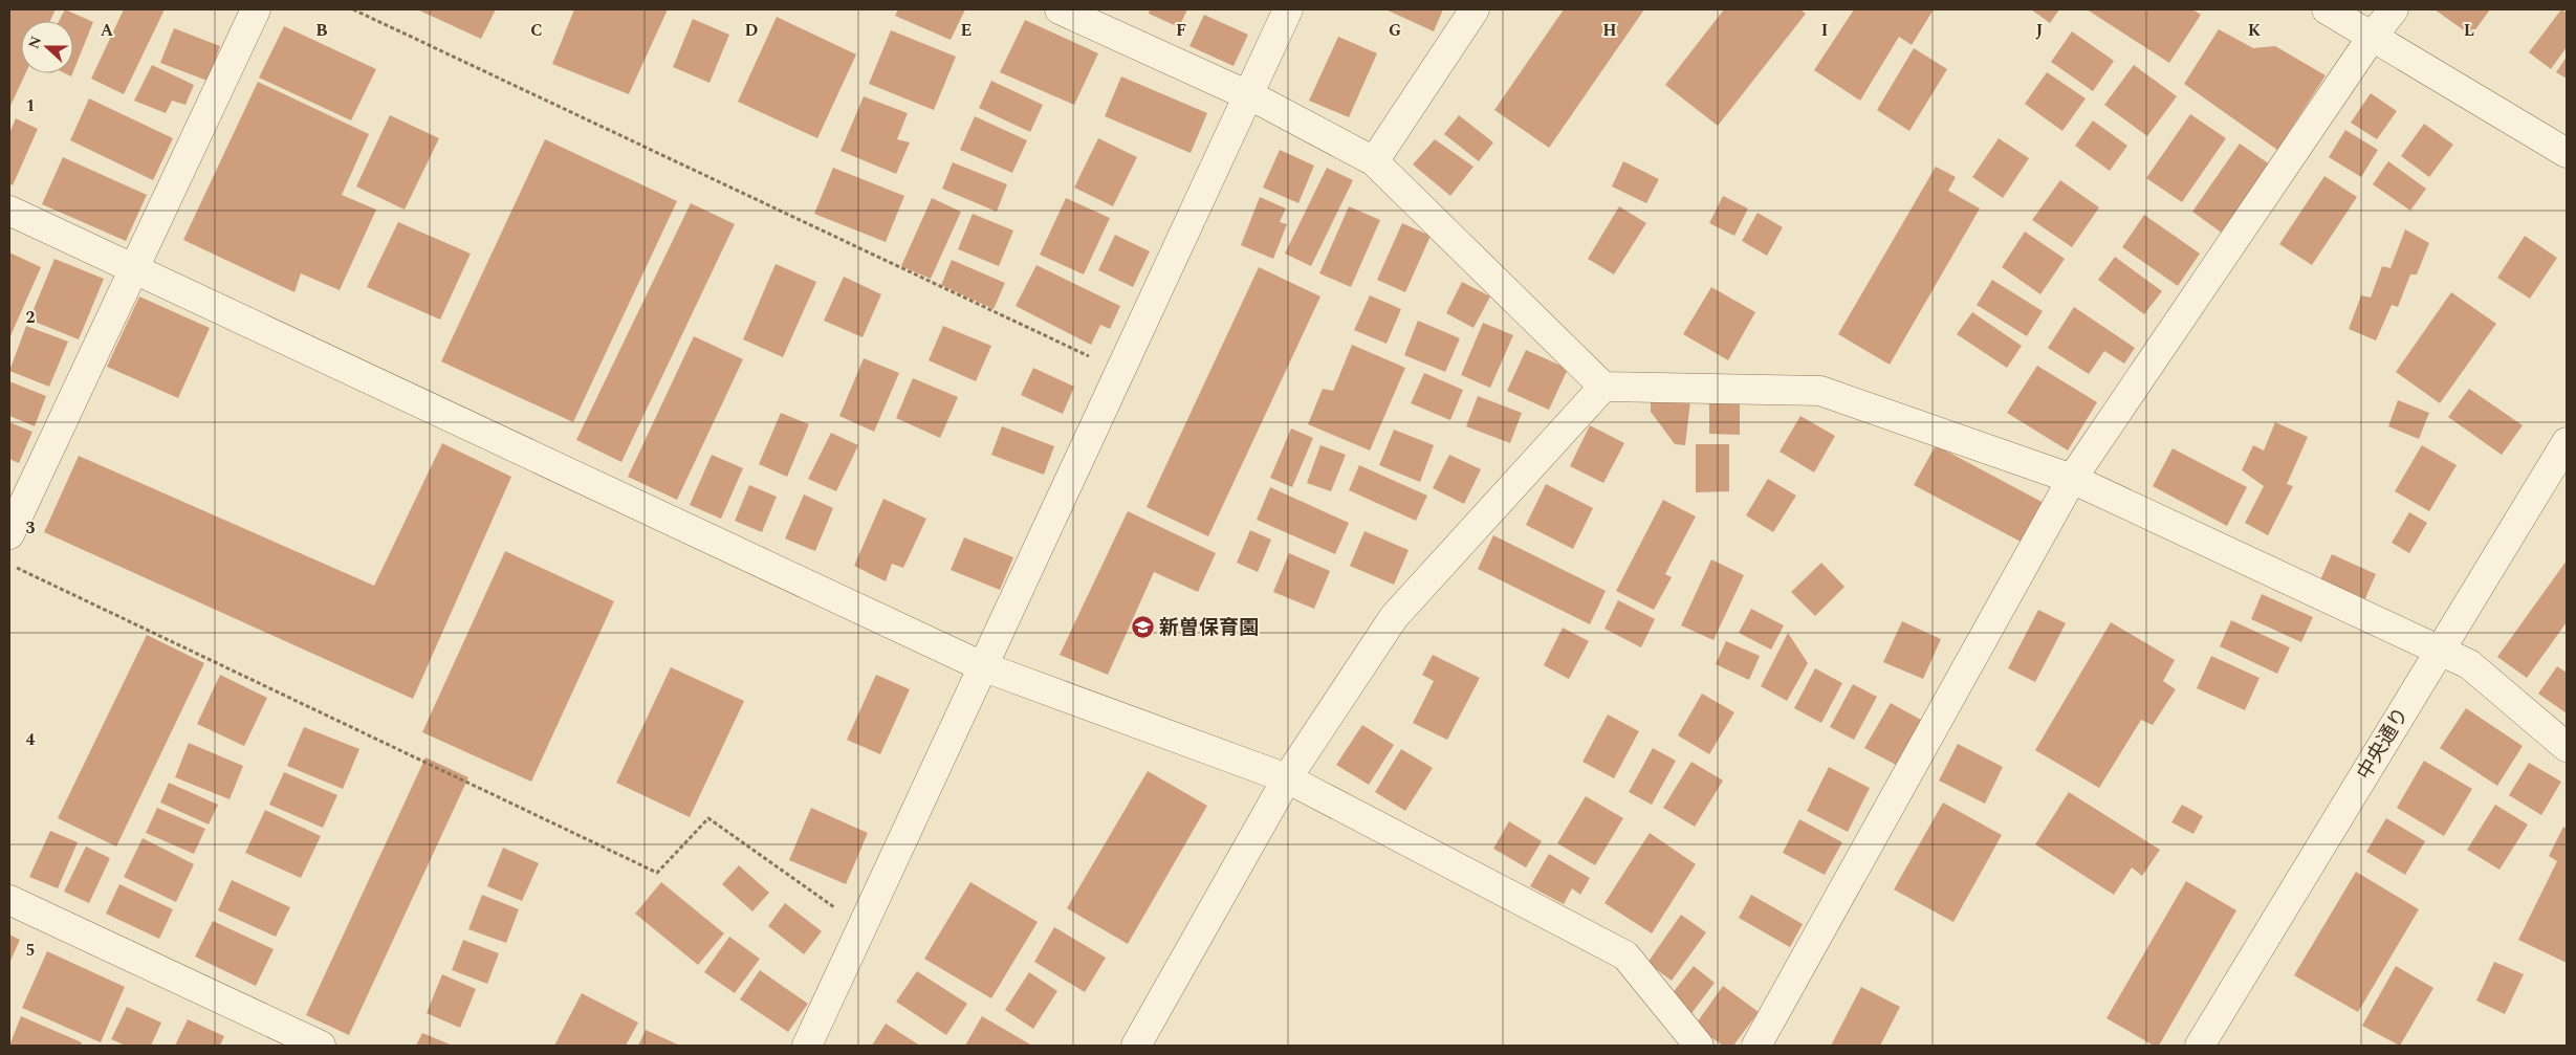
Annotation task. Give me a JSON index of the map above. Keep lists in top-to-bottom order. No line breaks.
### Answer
{"streets":{"street":["中央通り"]},"places":{"school or university":["新曽保育園"]},"north":"left","grid":{"columns":["A","B","C","D","E","F","G","H","I","J","K","L"],"rows":["1","2","3","4","5"]}}
